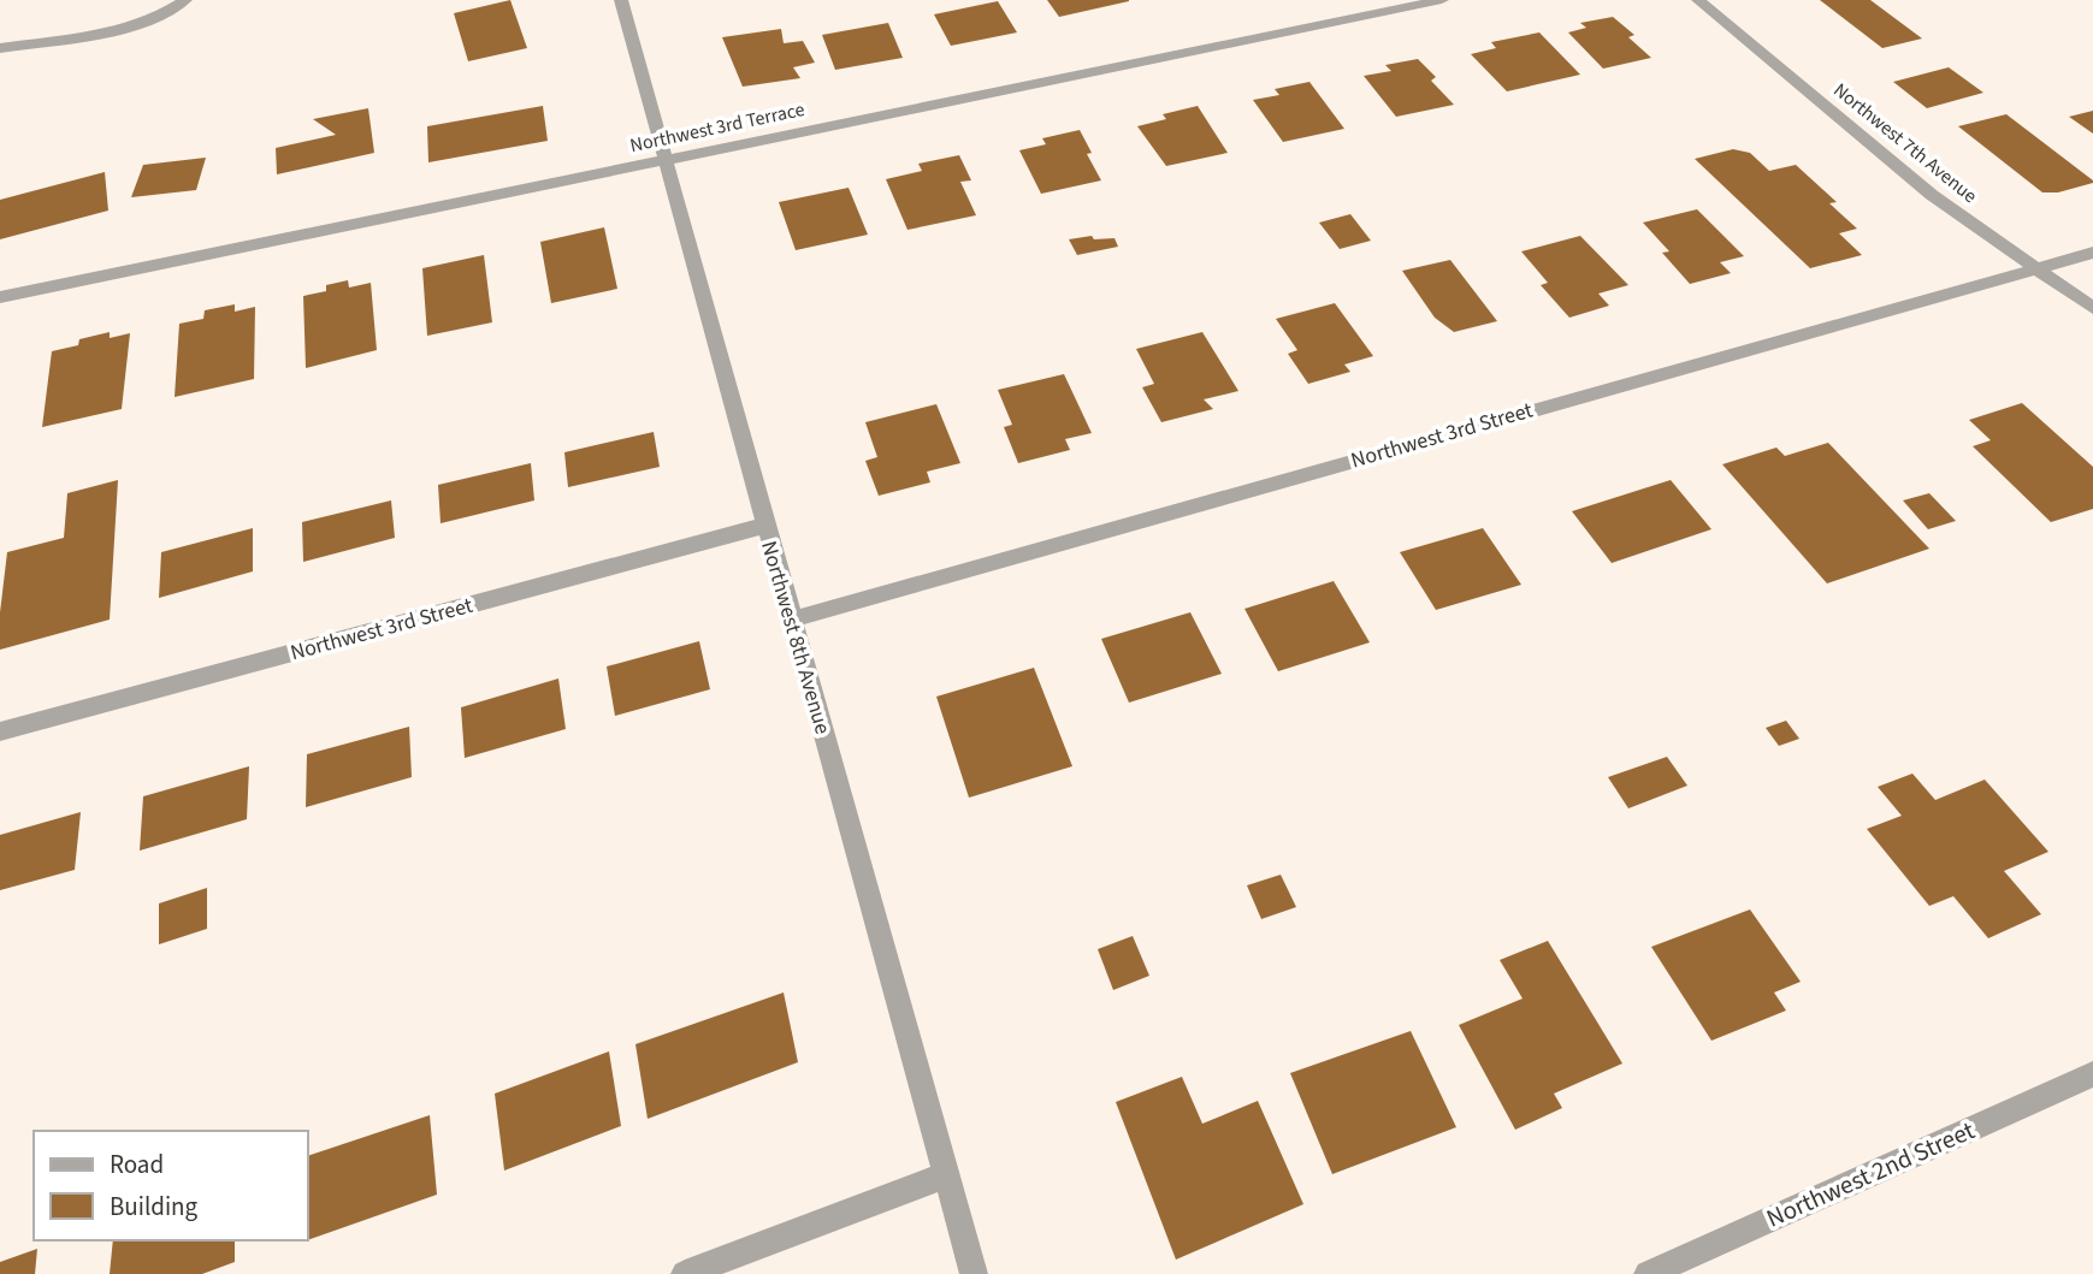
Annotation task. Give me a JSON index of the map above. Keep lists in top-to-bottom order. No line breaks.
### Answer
{"streets":{"street":["Northwest 3rd Terrace","Northwest 7th Avenue","Northwest 3rd Street","Northwest 8th Avenue","Northwest 2nd Street"]},"crossings":[["Northwest 3rd Terrace","Northwest 8th Avenue"],["Northwest 7th Avenue","Northwest 3rd Street"],["Northwest 3rd Street","Northwest 8th Avenue"]],"legend":["Road","Building"]}
